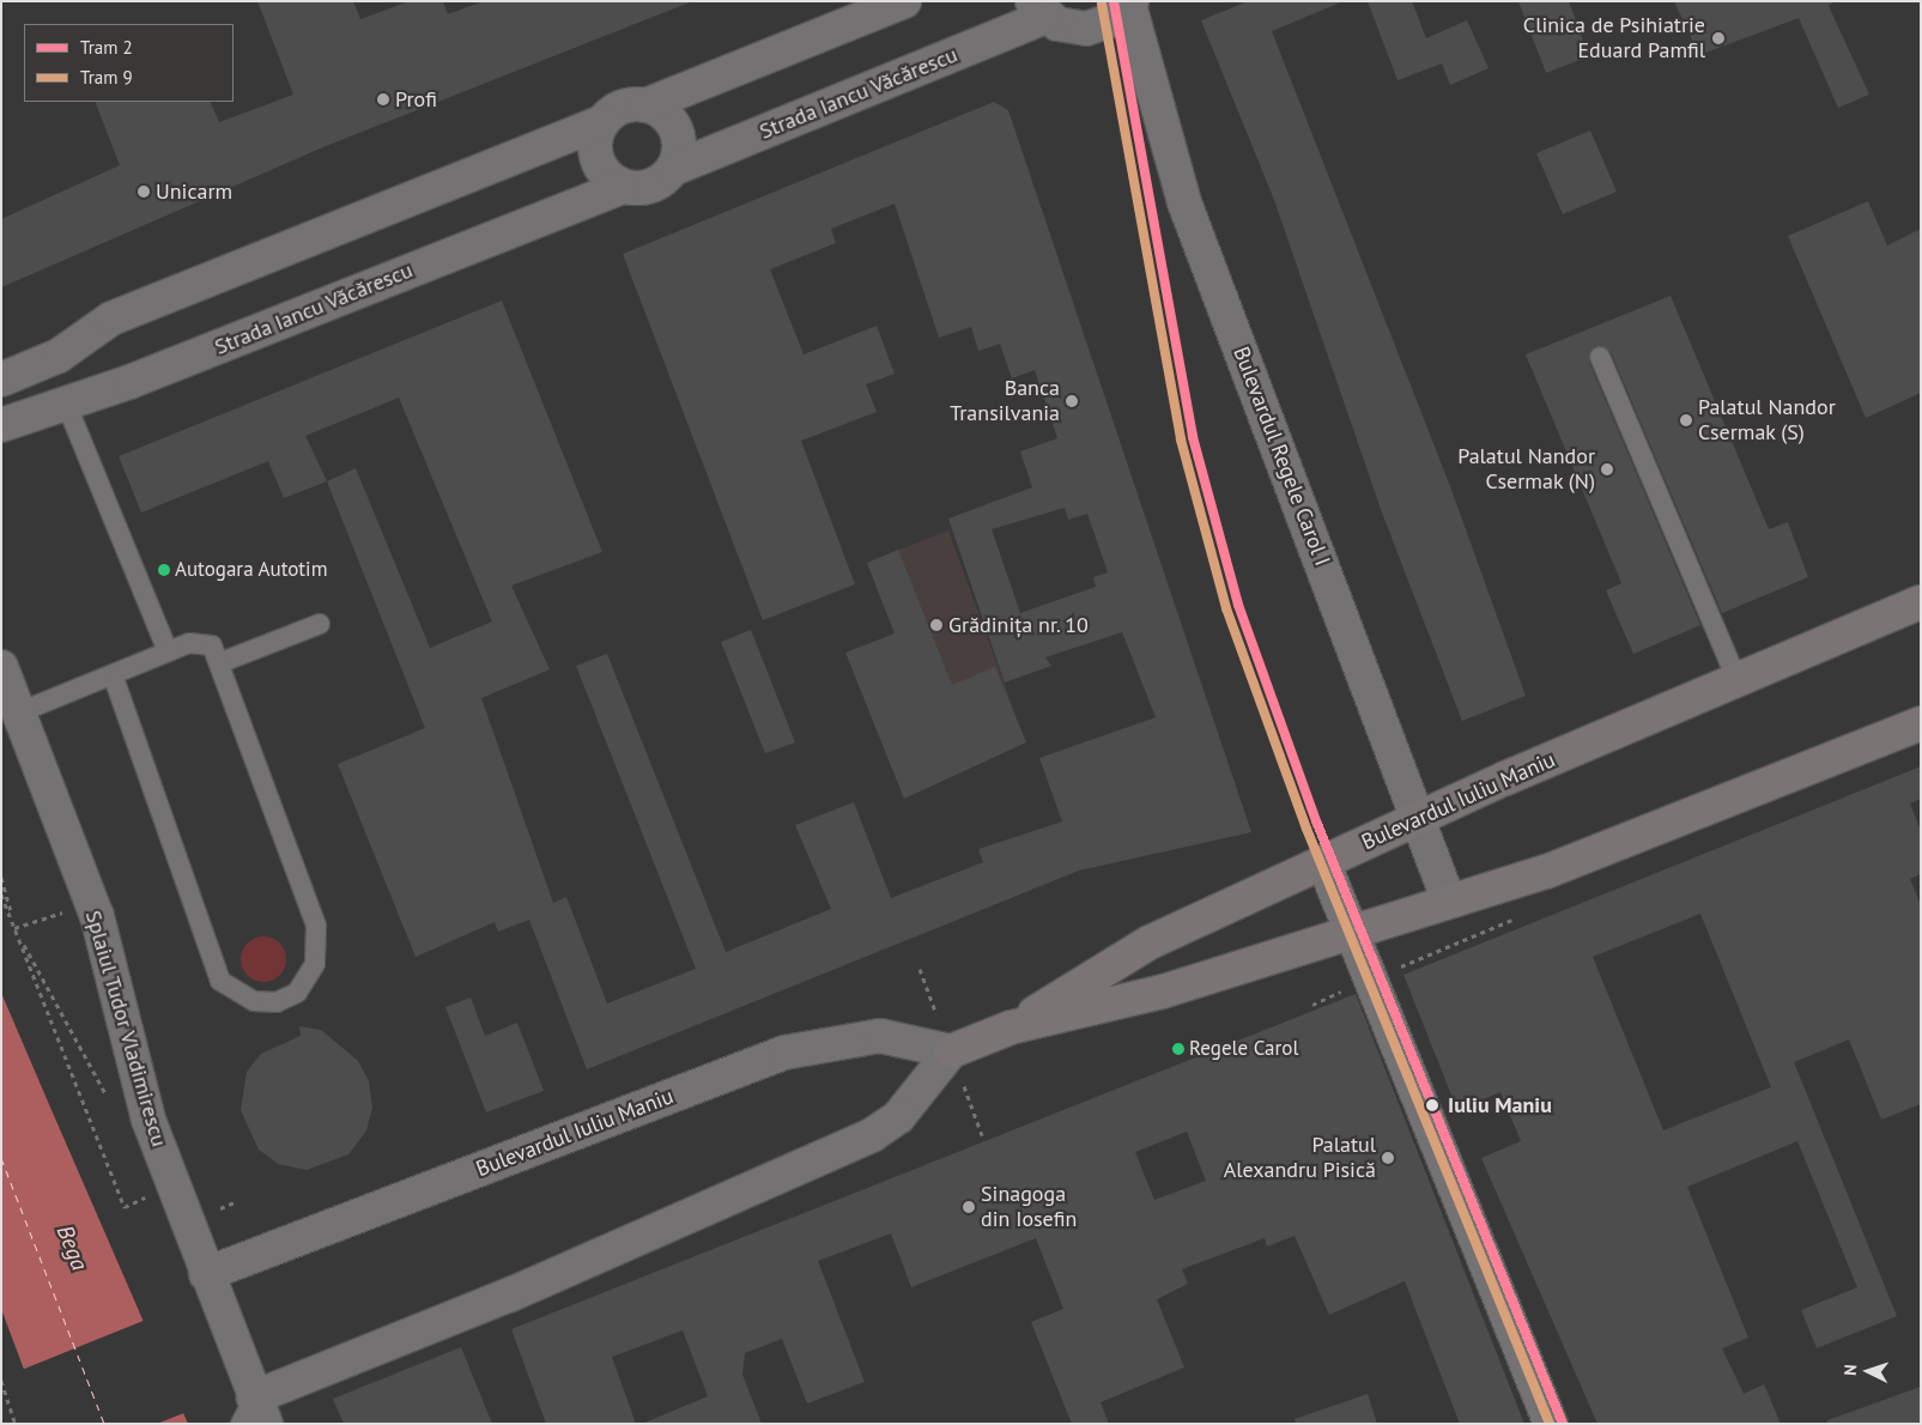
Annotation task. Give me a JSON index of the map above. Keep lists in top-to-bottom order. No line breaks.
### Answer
{"streets":{"main road":["Bulevardul Iuliu Maniu"],"street":["Strada Iancu Văcărescu","Bulevardul Regele Carol I","Splaiul Tudor Vladimirescu"]},"crossings":[["Bulevardul Regele Carol I","Bulevardul Iuliu Maniu"],["Bulevardul Iuliu Maniu","Splaiul Tudor Vladimirescu"]],"water":["Bega"],"places":["Clinica de Psihiatrie Eduard Pamfil","Profi","Unicarm","Banca Transilvania","Palatul Nandor Csermak (S)","Palatul Nandor Csermak (N)","Autogara Autotim","Grădinița nr. 10","Regele Carol","Iuliu Maniu","Palatul Alexandru Pisică","Sinagoga din Iosefin"],"lines":["tram line 2","tram line 9"],"legend":["Tram 2","Tram 9"],"north":"left"}
